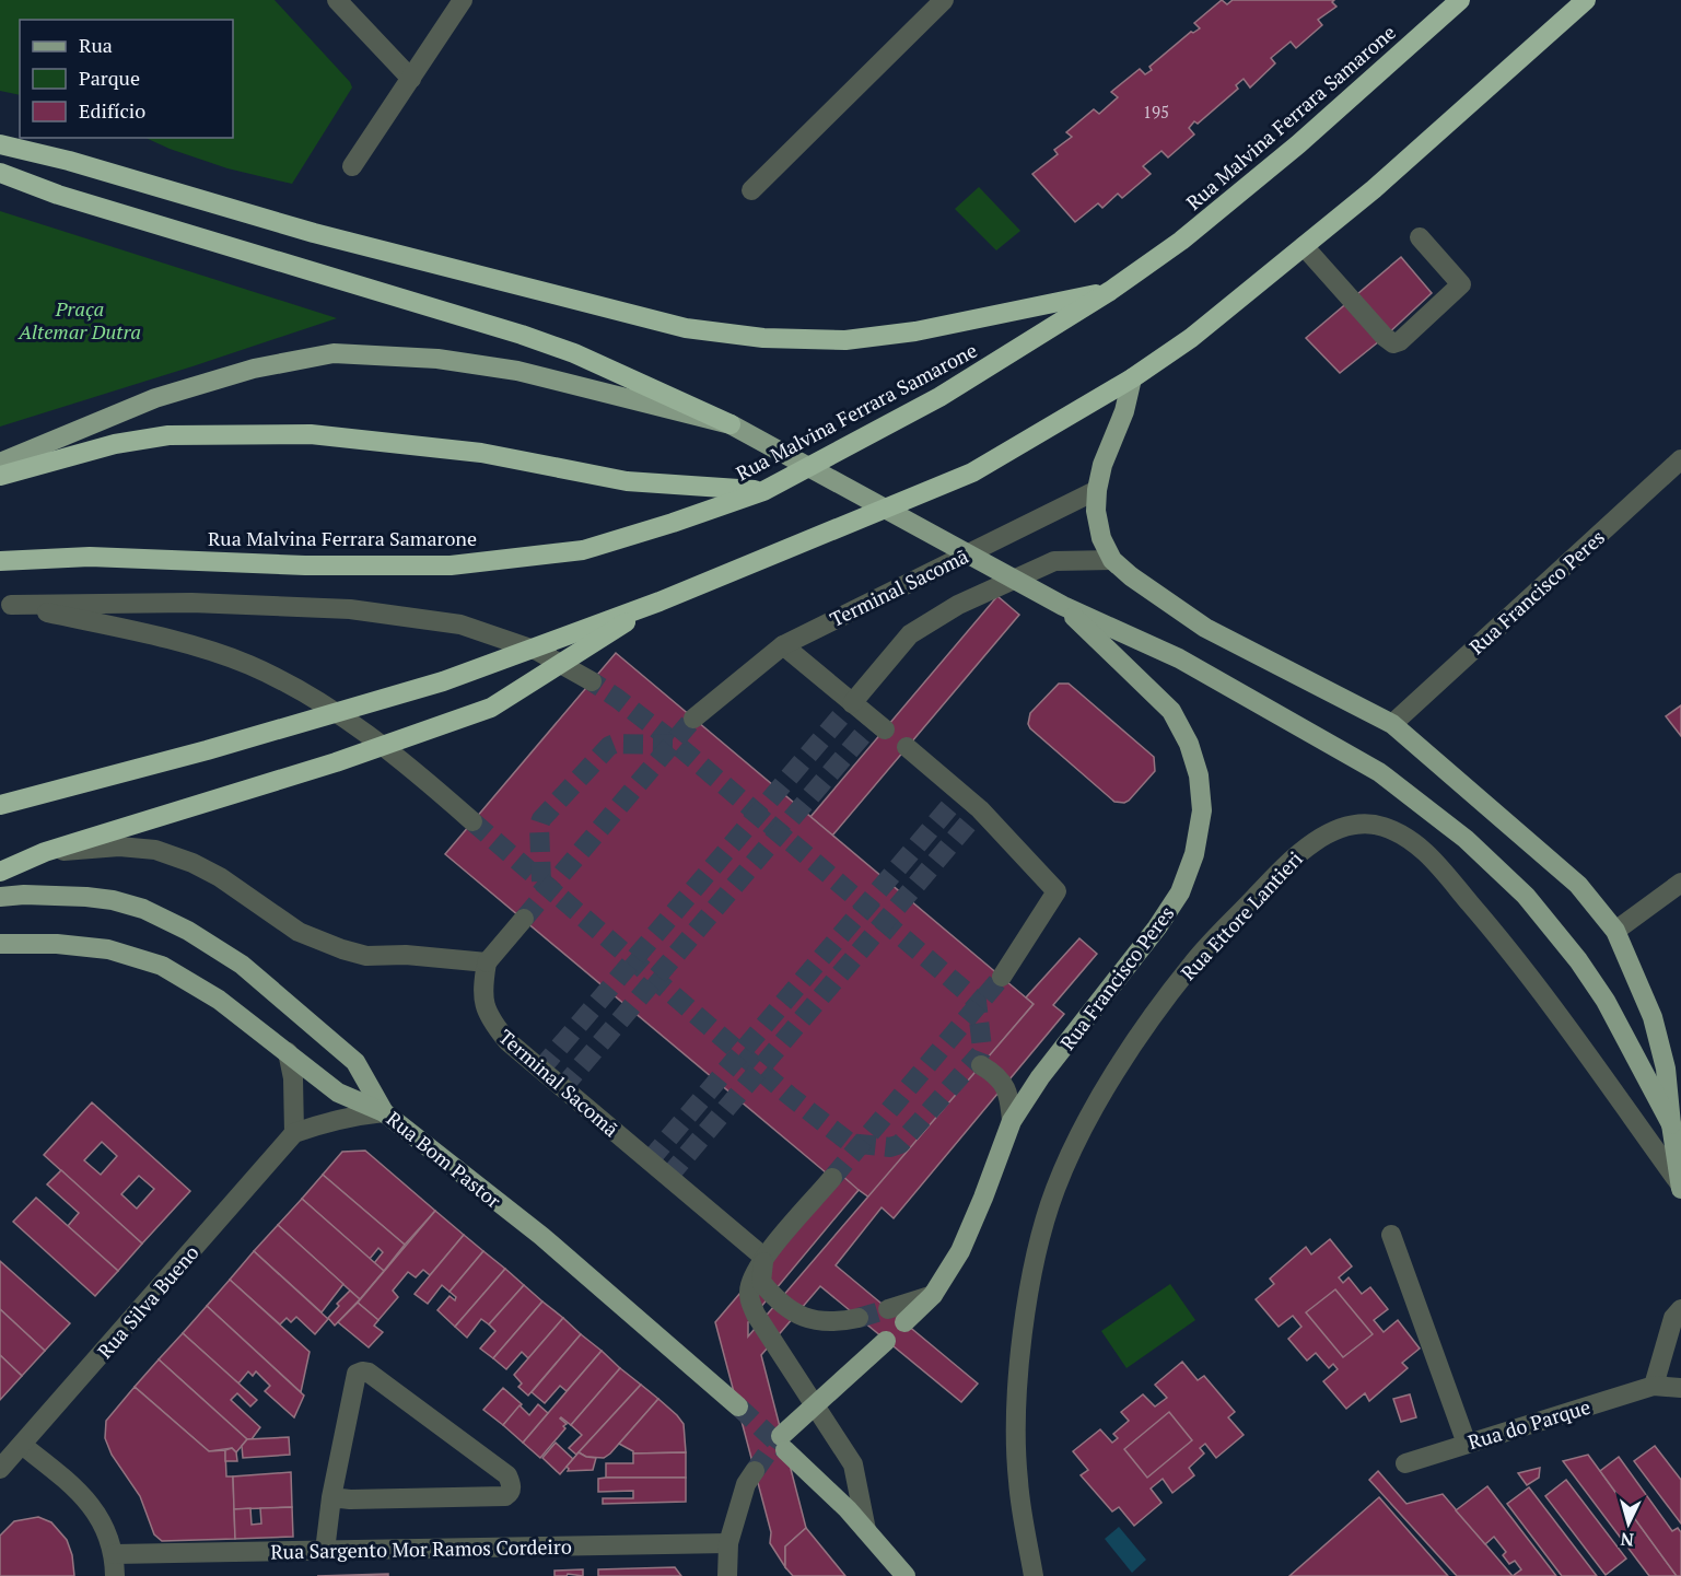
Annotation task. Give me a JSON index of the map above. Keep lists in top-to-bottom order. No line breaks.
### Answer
{"streets":{"highway":["Rua Malvina Ferrara Samarone"],"main road":["Rua Francisco Peres","Rua Bom Pastor"],"street":["Terminal Sacomã","Rua Ettore Lantieri","Rua Silva Bueno","Rua do Parque","Rua Sargento Mor Ramos Cordeiro"]},"parks":["Praça Altemar Dutra"],"house_numbers":["195"],"legend":["Rua","Parque","Edifício"],"north":"bottom"}
